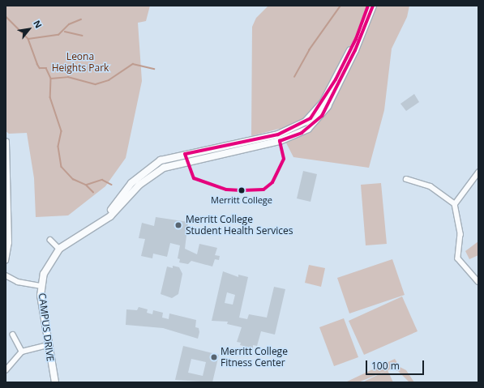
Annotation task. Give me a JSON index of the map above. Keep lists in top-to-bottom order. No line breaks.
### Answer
{"streets":{"street":["CAMPUS DRIVE"]},"parks":["Leona Heights Park"],"places":["Merritt College","Merritt College Student Health Services","Merritt College Fitness Center"],"scale_bar":"100 m","north":"top right"}
